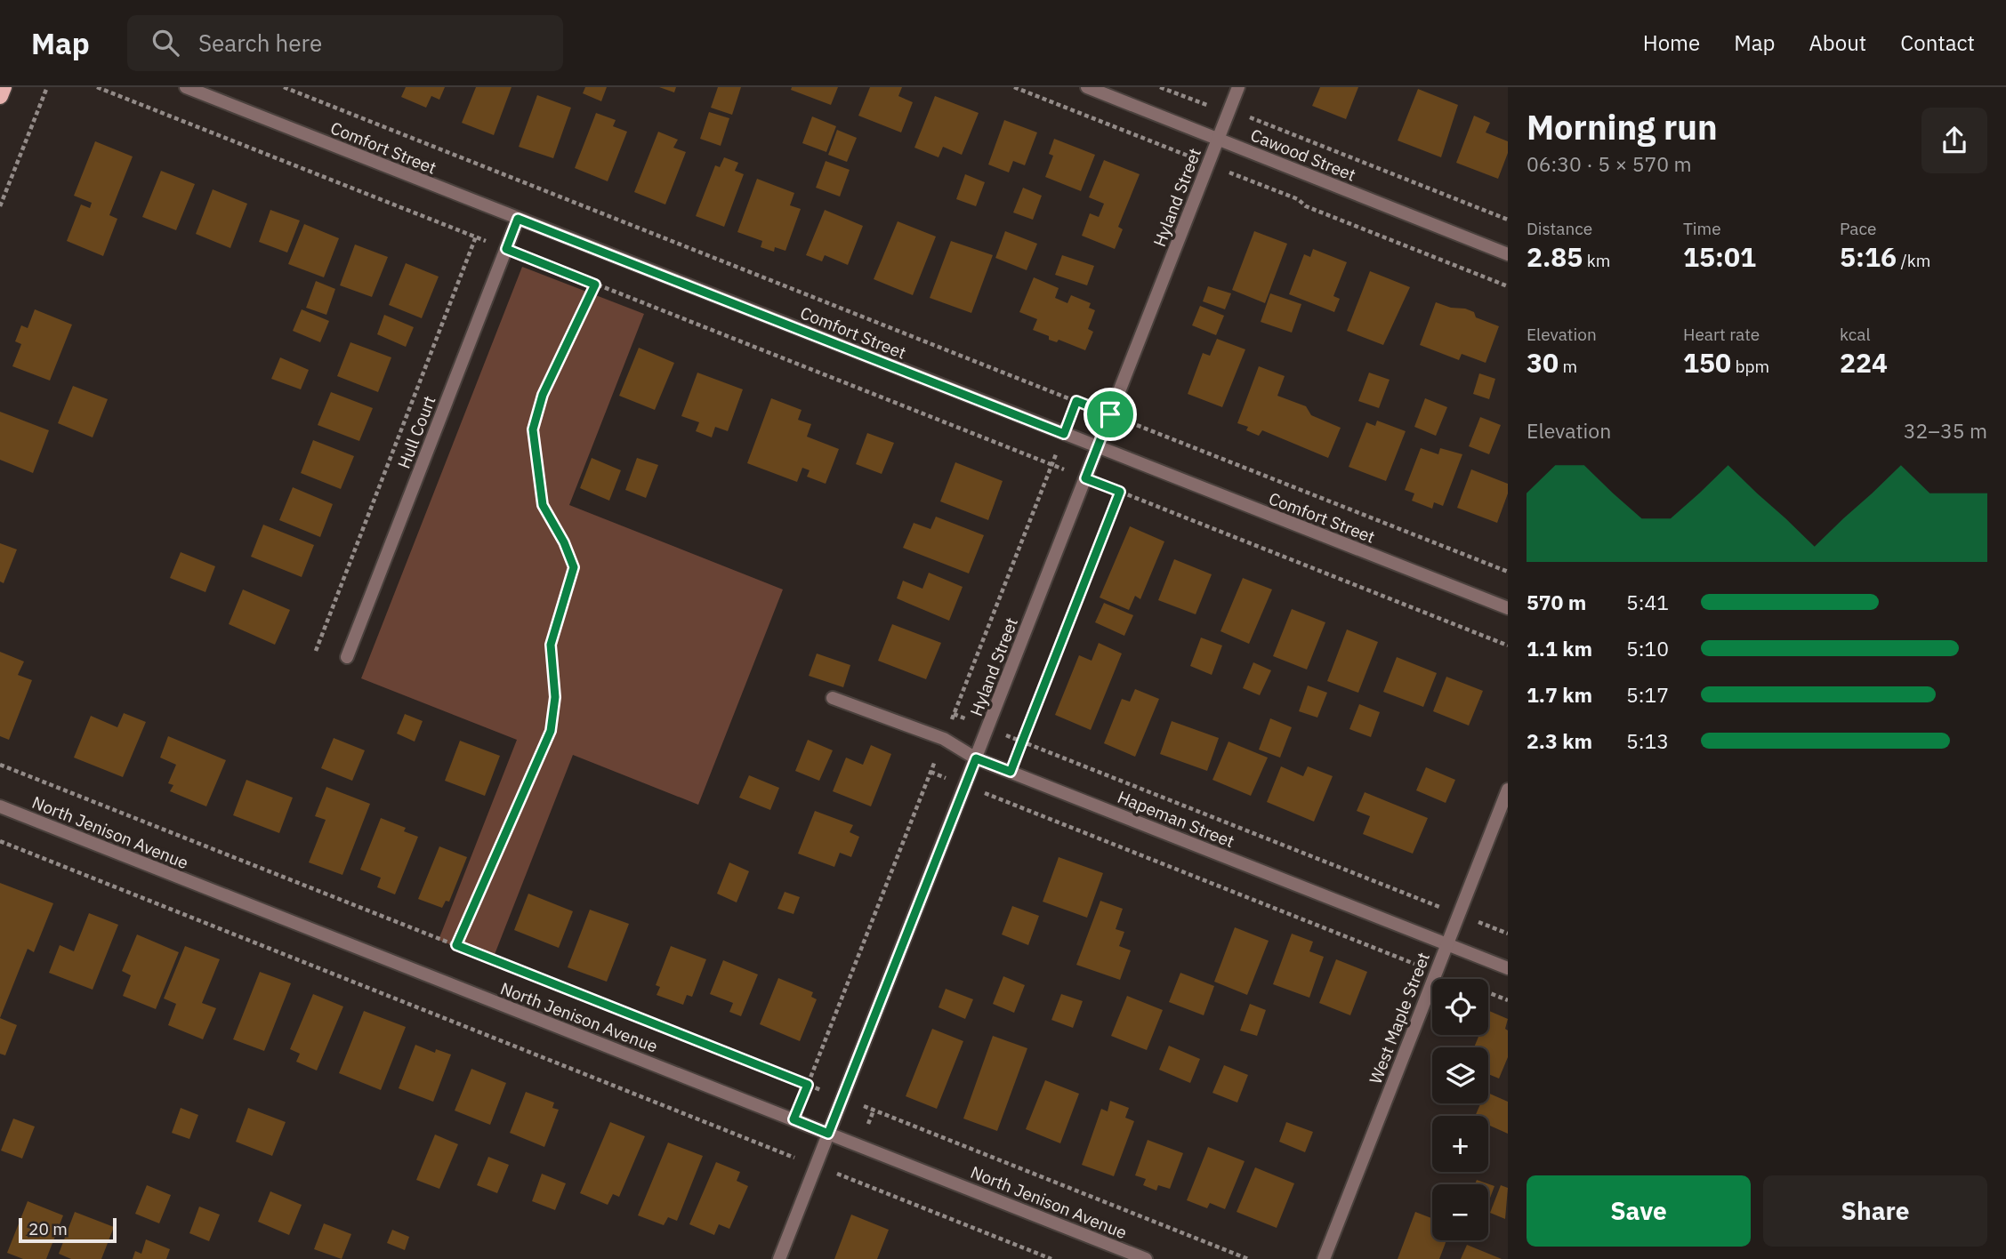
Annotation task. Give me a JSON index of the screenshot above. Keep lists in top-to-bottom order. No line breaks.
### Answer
{"streets":{"street":["Comfort Street","Cawood Street","Hyland Street","Hull Court","Hapeman Street","North Jenison Avenue","West Maple Street"]},"crossings":[["Comfort Street","Hyland Street"],["Comfort Street","Hull Court"],["Cawood Street","Hyland Street"],["Hyland Street","Hapeman Street"],["Hyland Street","North Jenison Avenue"],["Hapeman Street","West Maple Street"]],"scale_bar":"20 m","page":{"header":"Map","search":"Search here","nav":["Home","Map","About","Contact"],"heading":["Morning run","06:30 · 5 × 570 m"],"stats":[["Distance","2.85 km"],["Time","15:01"],["Pace","5:16 /km"],["Elevation","30 m"],["Heart rate","150 bpm"],["kcal","224"]],"chart":["Elevation","32–35 m"],"list":[{"name":"570 m","note":"5:41"},{"name":"1.1 km","note":"5:10"},{"name":"1.7 km","note":"5:17"},{"name":"2.3 km","note":"5:13"}],"map_buttons":["+","−"],"buttons":["Save","Share"],"scale":"20 m"}}
